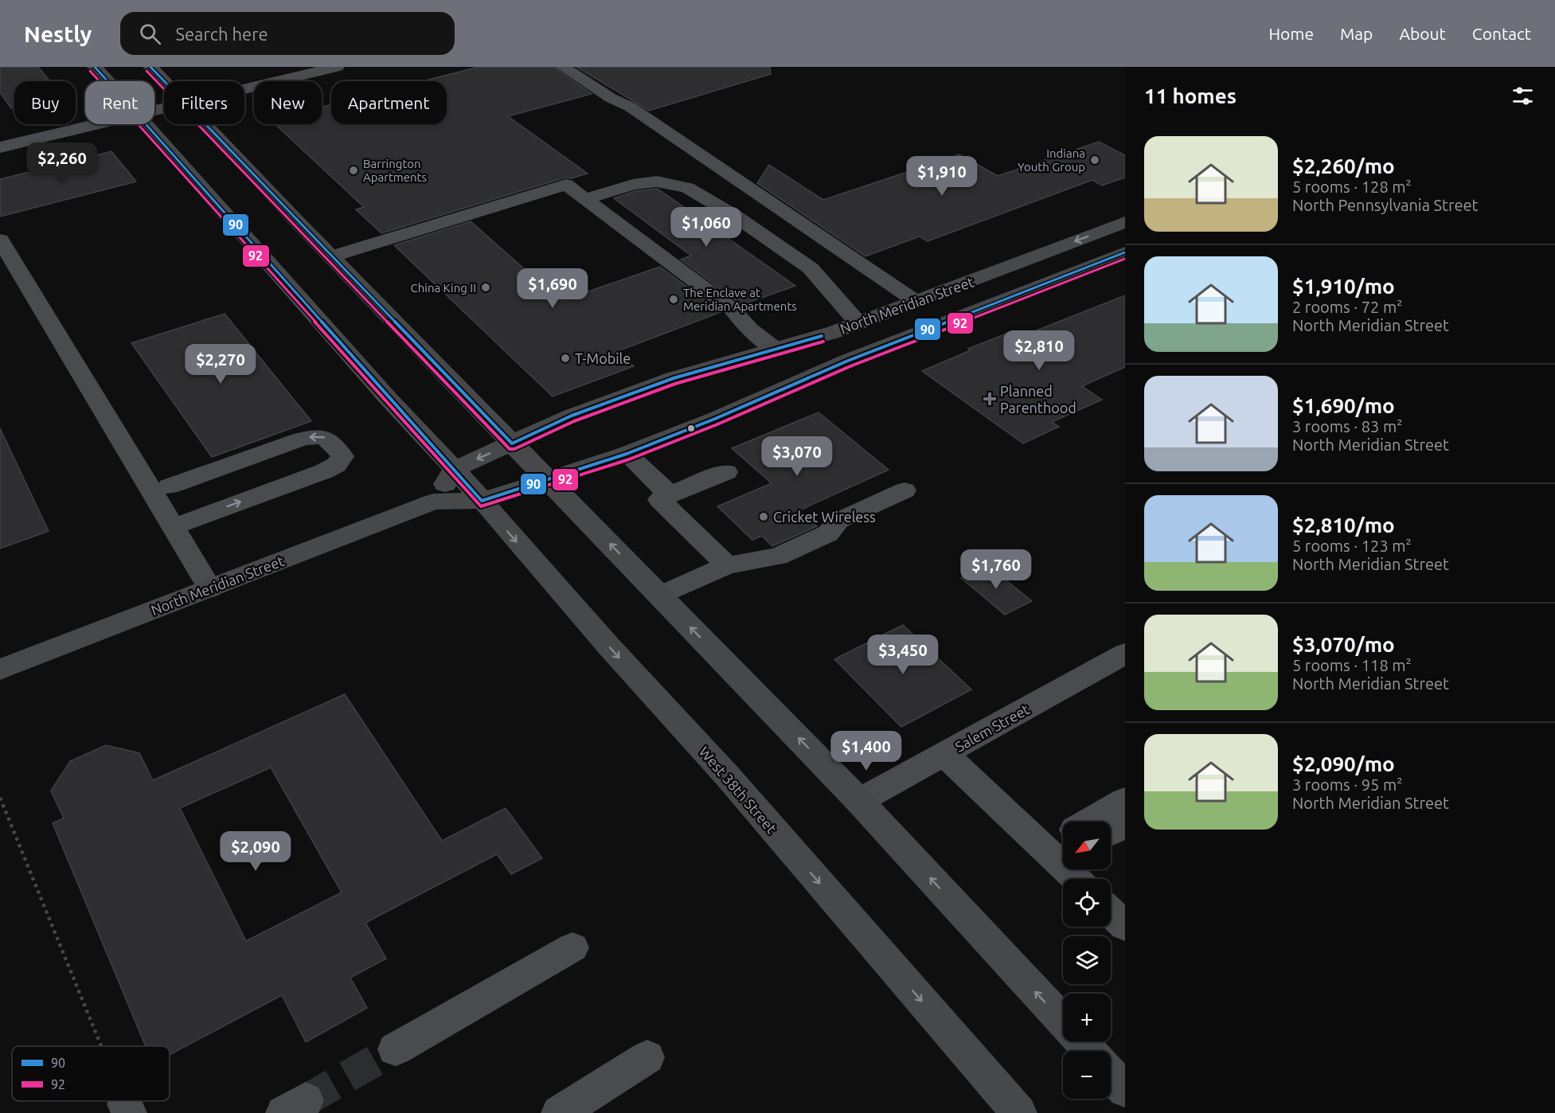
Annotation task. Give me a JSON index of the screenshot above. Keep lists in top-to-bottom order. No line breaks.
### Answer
{"streets":{"main road":["North Meridian Street","West 38th Street"],"street":["Salem Street"]},"crossings":[["North Meridian Street","West 38th Street"]],"places":{"other":["Indiana Youth Group","Barrington Apartments","China King II","The Enclave at Meridian Apartments","T-Mobile","Cricket Wireless"],"health":["Planned Parenthood"]},"lines":["transit line 90","transit line 92"],"legend":["90","92"],"north":"bottom left","page":{"header":"Nestly","search":"Search here","nav":["Home","Map","About","Contact"],"heading":"11 homes","chip":["Buy","Rent","Filters","New","Apartment"],"list":[{"name":"$2,260/mo","note":"5 rooms · 128 m² · North Pennsylvania Street"},{"name":"$1,910/mo","note":"2 rooms · 72 m² · North Meridian Street"},{"name":"$1,690/mo","note":"3 rooms · 83 m² · North Meridian Street"},{"name":"$2,810/mo","note":"5 rooms · 123 m² · North Meridian Street"},{"name":"$3,070/mo","note":"5 rooms · 118 m² · North Meridian Street"},{"name":"$2,090/mo","note":"3 rooms · 95 m² · North Meridian Street"}],"price":["$2,260","$1,910","$1,060","$1,690","$2,810","$2,270","$3,070","$1,760","$3,450","$1,400","$2,090"],"map_buttons":["+","−"]}}
